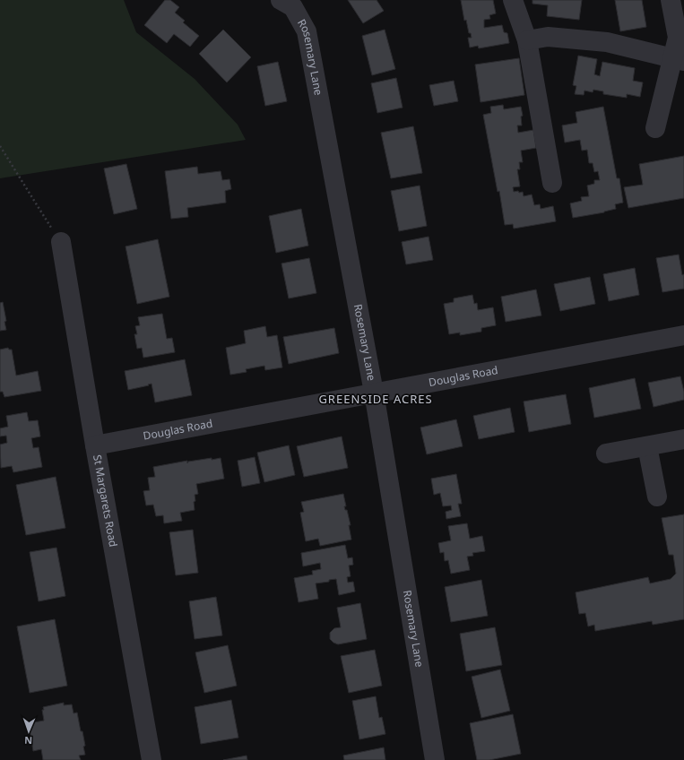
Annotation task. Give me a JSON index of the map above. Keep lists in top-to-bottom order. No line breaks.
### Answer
{"streets":{"street":["Rosemary Lane","Douglas Road","St Margarets Road"]},"crossings":[["Rosemary Lane","Douglas Road"],["Douglas Road","St Margarets Road"]],"districts":["GREENSIDE ACRES"],"north":"bottom"}
